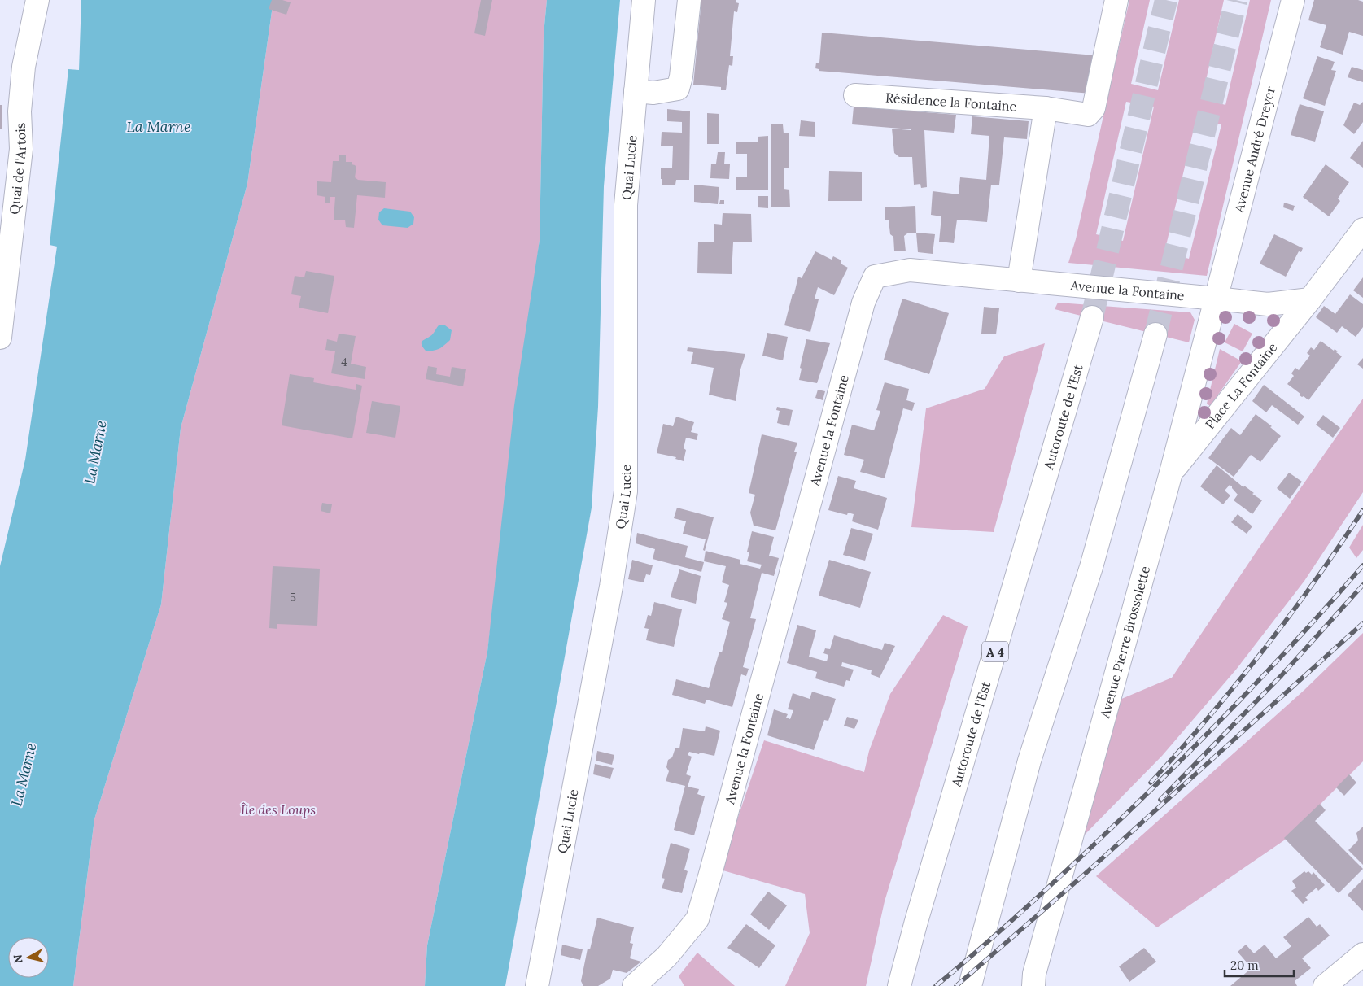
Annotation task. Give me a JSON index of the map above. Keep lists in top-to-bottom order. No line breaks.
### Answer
{"streets":{"main road":["Résidence la Fontaine","Avenue André Dreyer","Quai Lucie","Quai de l'Artois","Avenue la Fontaine","Place La Fontaine","Autoroute de l’Est","Avenue Pierre Brossolette","A 4"]},"crossings":[["Avenue André Dreyer","Avenue la Fontaine"],["Avenue André Dreyer","Avenue Pierre Brossolette"],["Avenue la Fontaine","Place La Fontaine"],["Avenue la Fontaine","Avenue Pierre Brossolette"],["Place La Fontaine","Avenue Pierre Brossolette"]],"water":["La Marne"],"parks":["Île des Loups"],"house_numbers":["4","5"],"scale_bar":"20 m","north":"left"}
